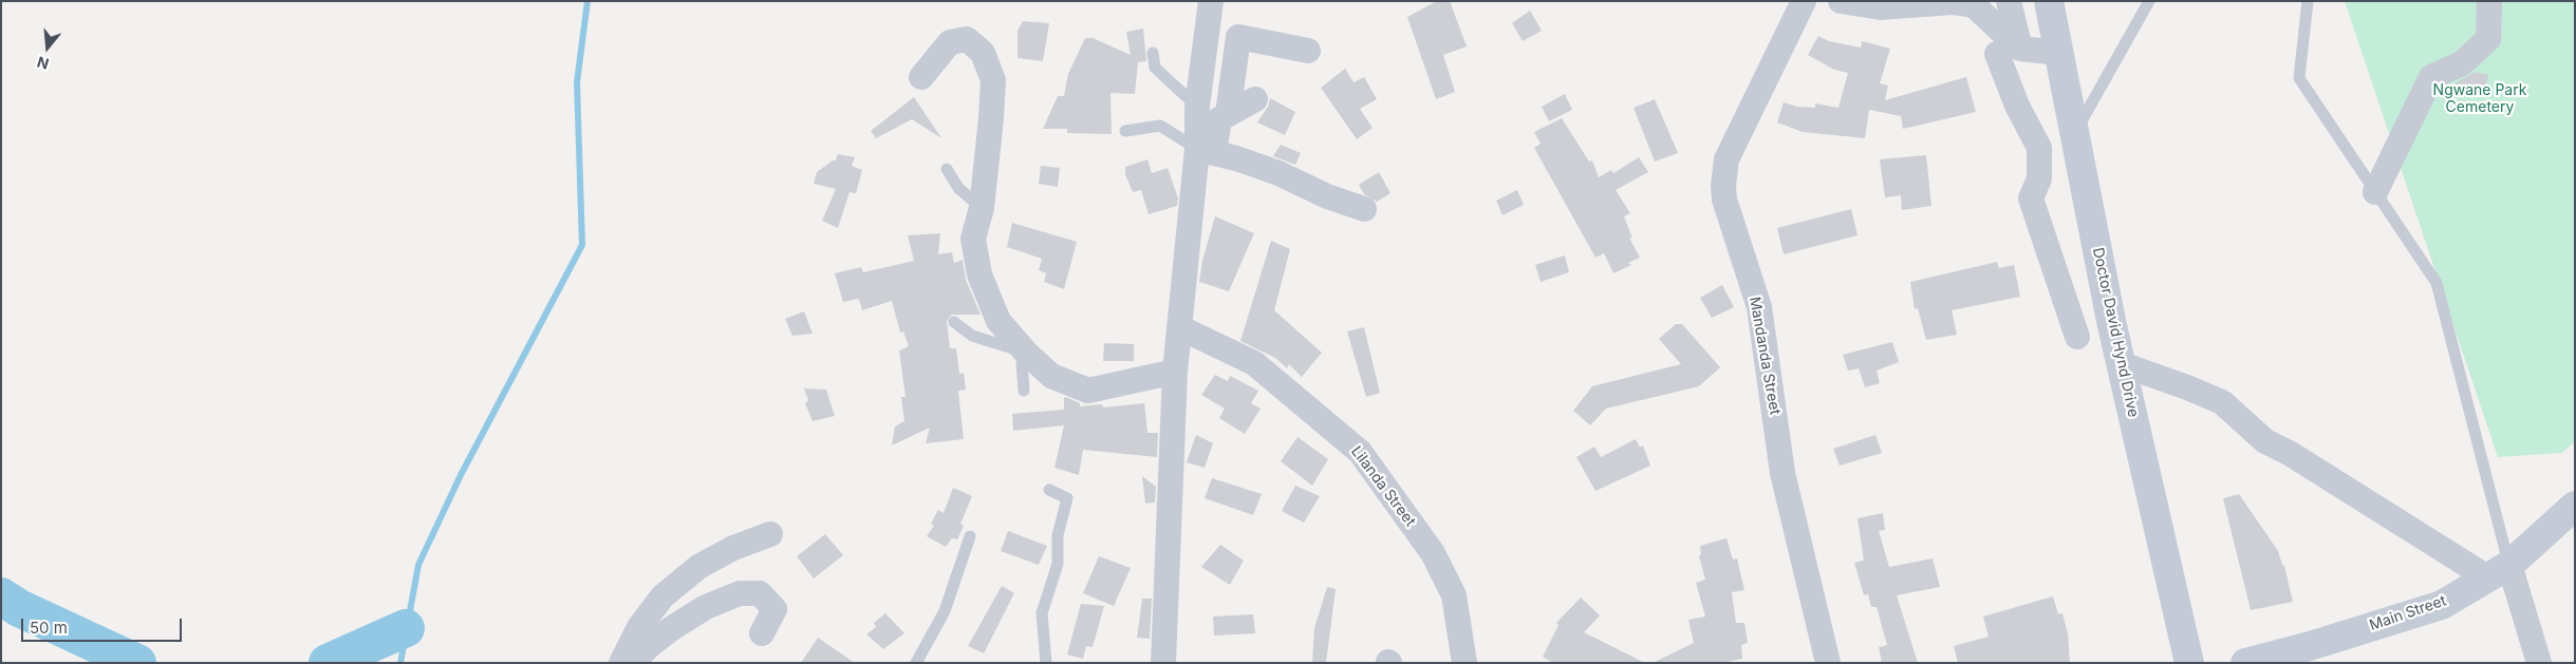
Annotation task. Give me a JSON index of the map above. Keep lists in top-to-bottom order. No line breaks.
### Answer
{"streets":{"main road":["Doctor David Hynd Drive","Main Street"],"street":["Mandanda Street","Lilanda Street"]},"parks":["Ngwane Park Cemetery"],"scale_bar":"50 m","north":"bottom"}
